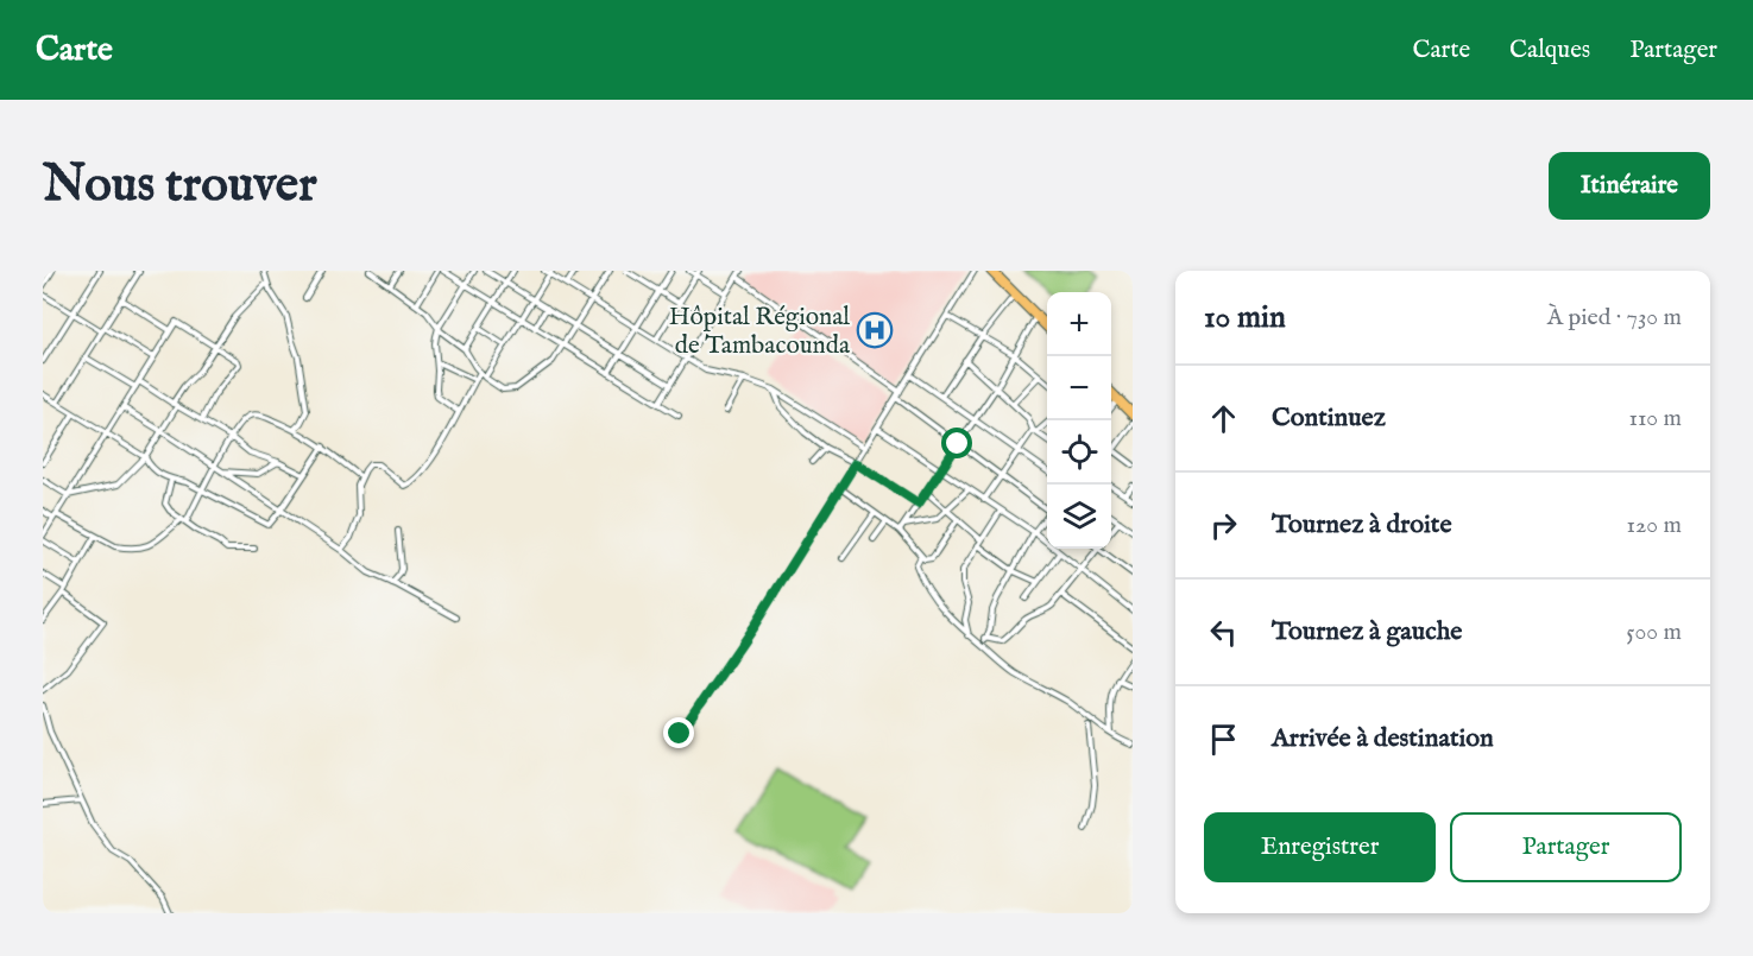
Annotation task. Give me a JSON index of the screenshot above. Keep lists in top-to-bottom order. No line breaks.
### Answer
{"places":{"hospital":["Hôpital Régional de Tambacounda"]},"page":{"header":"Carte","nav":["Carte","Calques","Partager"],"buttons":["Itinéraire",["Enregistrer","Partager"]],"title":"Nous trouver","heading":["10 min","À pied · 730 m"],"map_buttons":["+","−"],"list":[["Continuez","110 m"],["Tournez à droite","120 m"],["Tournez à gauche","500 m"],"Arrivée à destination"]}}
